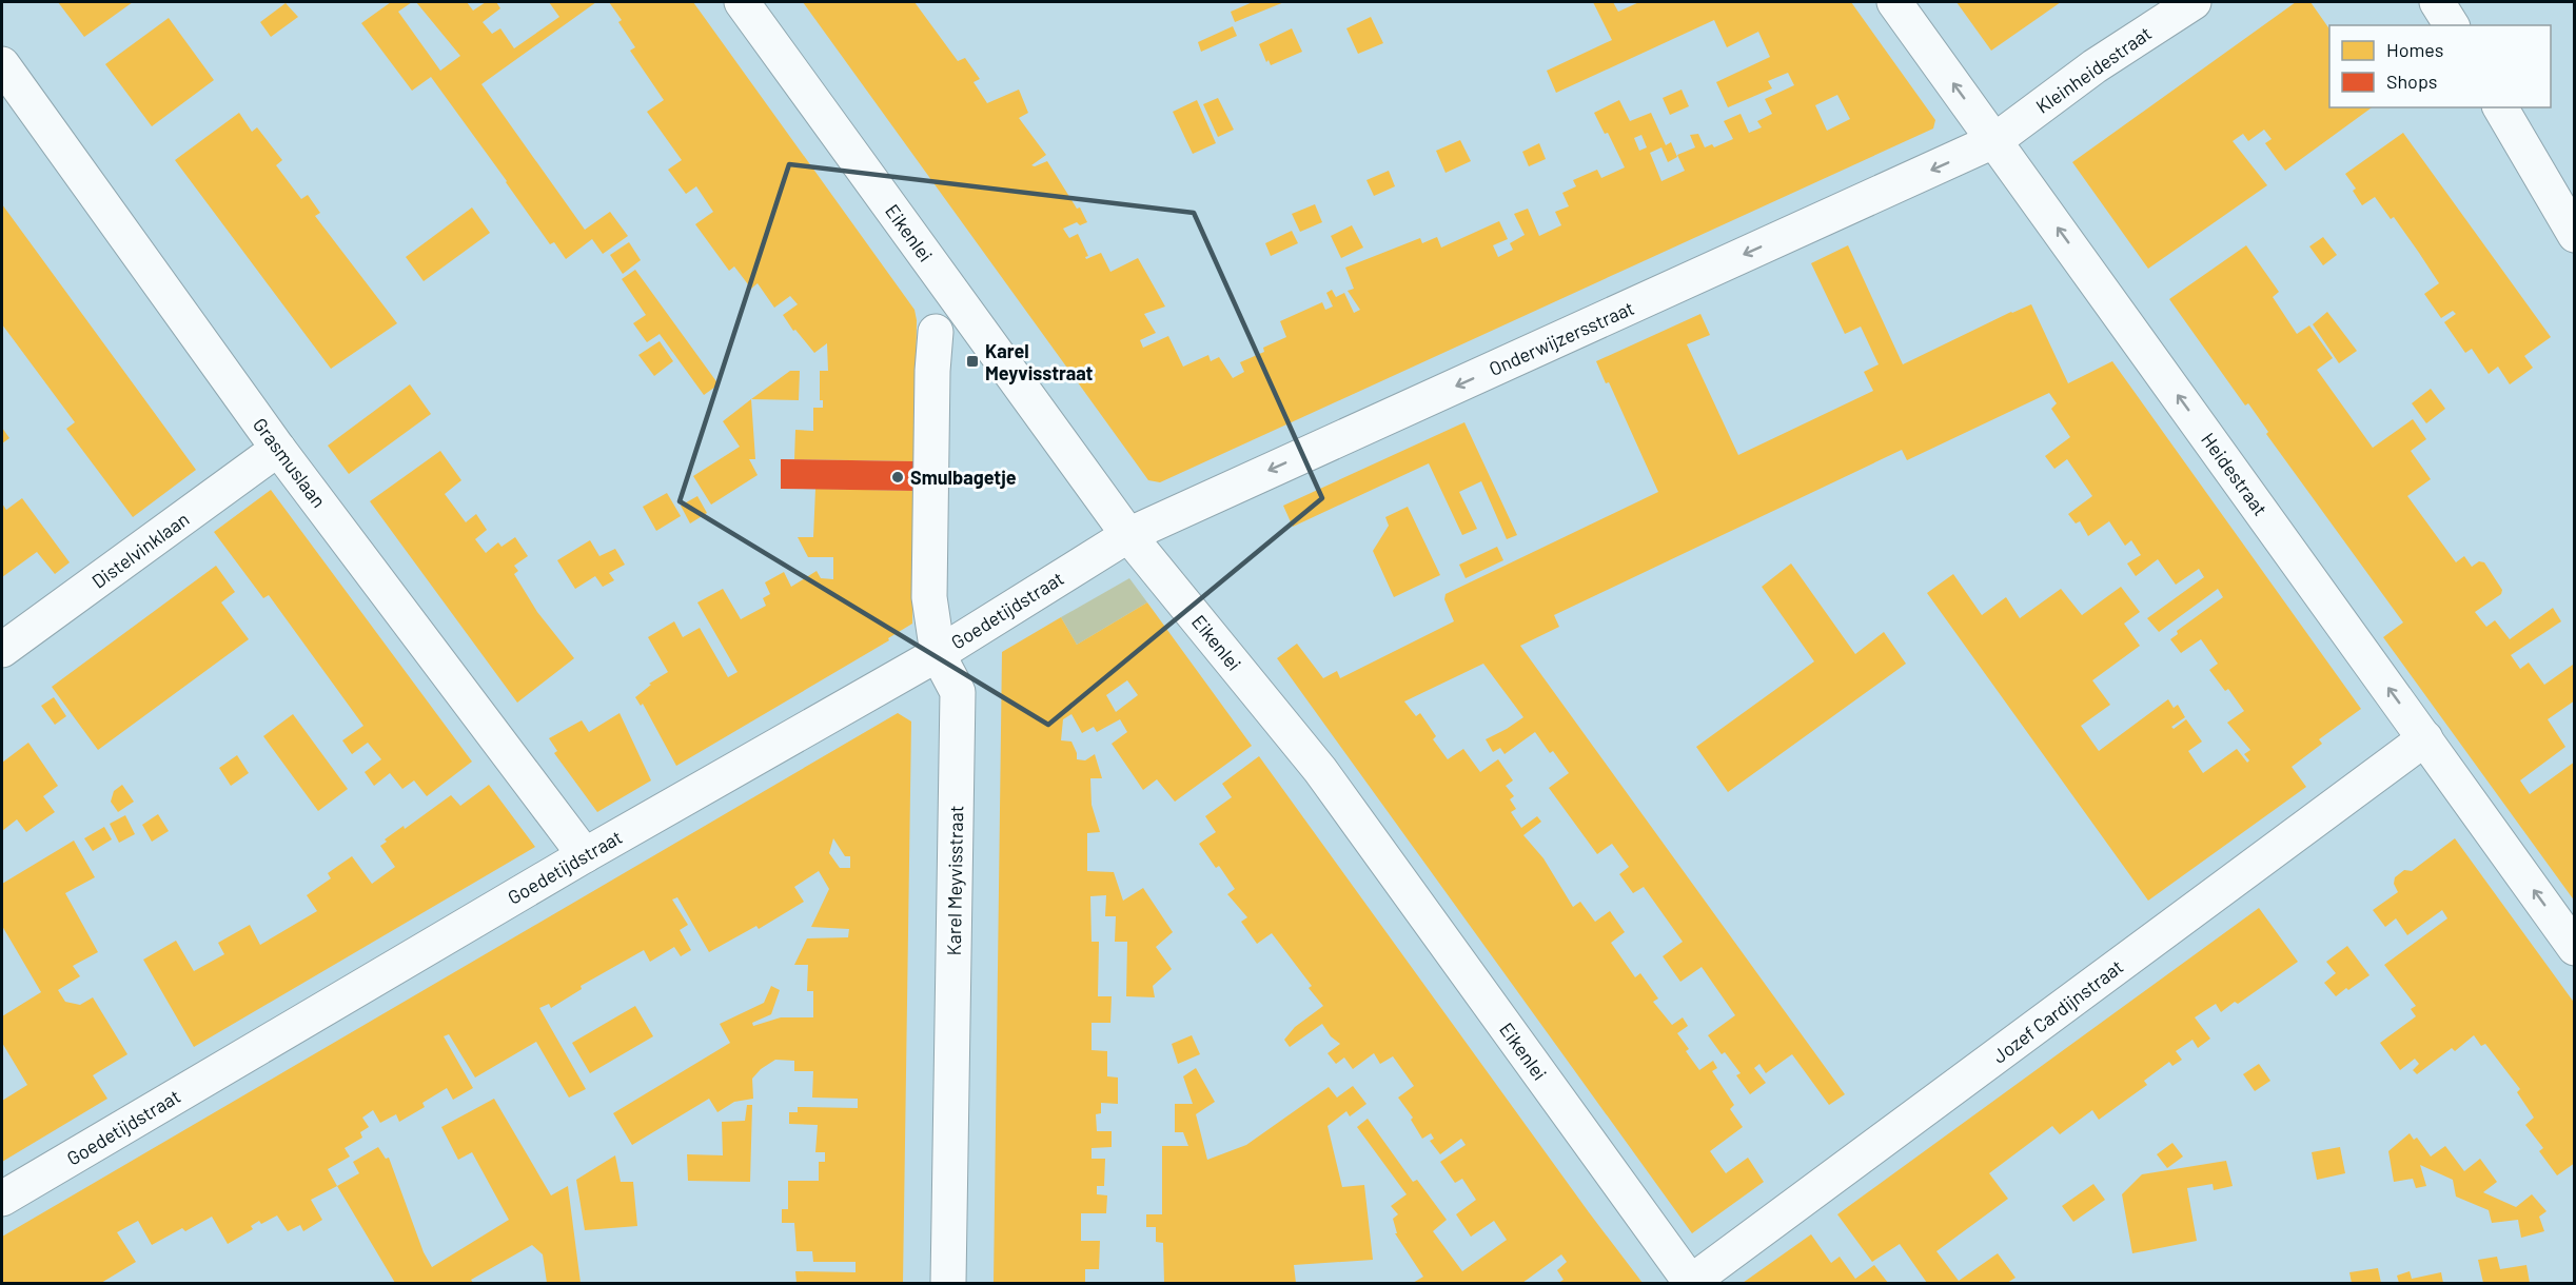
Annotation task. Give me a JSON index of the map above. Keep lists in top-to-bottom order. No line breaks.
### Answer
{"streets":{"street":["Kleinheidestraat","Eikenlei","Onderwijzersstraat","Grasmuslaan","Heidestraat","Distelvinklaan","Goedetijdstraat","Karel Meyvisstraat","Jozef Cardijnstraat"]},"crossings":[["Kleinheidestraat","Onderwijzersstraat"],["Kleinheidestraat","Heidestraat"],["Eikenlei","Onderwijzersstraat"],["Eikenlei","Goedetijdstraat"],["Eikenlei","Jozef Cardijnstraat"],["Onderwijzersstraat","Heidestraat"],["Onderwijzersstraat","Goedetijdstraat"],["Grasmuslaan","Distelvinklaan"],["Grasmuslaan","Goedetijdstraat"],["Heidestraat","Jozef Cardijnstraat"],["Goedetijdstraat","Karel Meyvisstraat"]],"one_way":["Onderwijzersstraat","Heidestraat"],"places":{"transit":["Karel Meyvisstraat"],"other":["Smulbagetje"]},"legend":["Homes","Shops"]}
